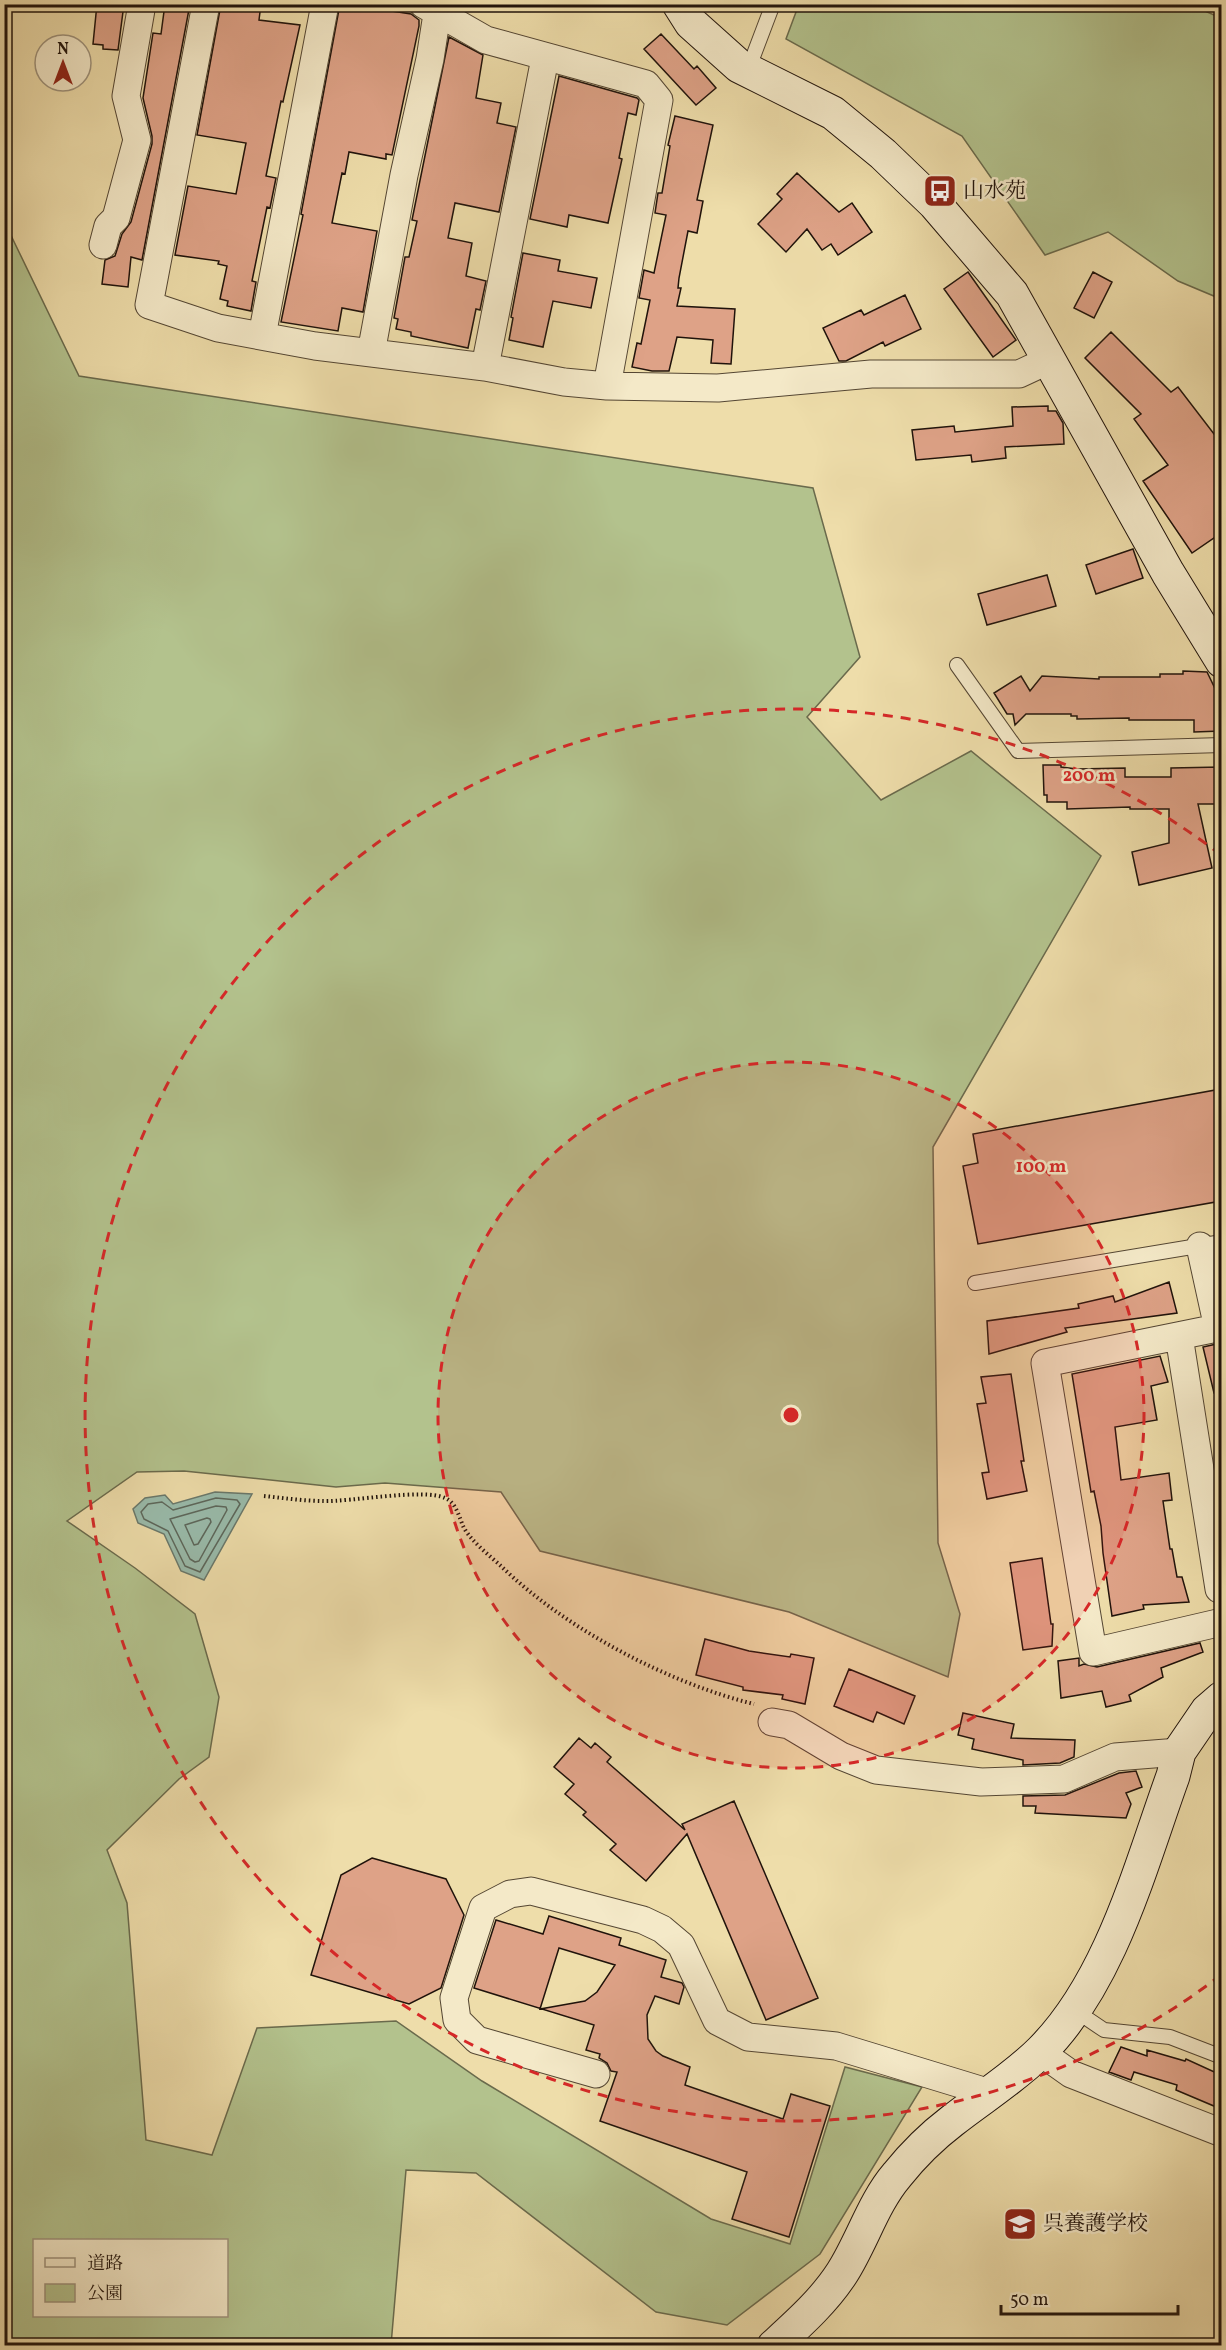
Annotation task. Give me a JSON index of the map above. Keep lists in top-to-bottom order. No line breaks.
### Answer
{"places":{"bus stop":["山水苑"],"school or university":["呉養護学校"]},"legend":["道路","公園"],"scale_bar":"50 m","north":"top","rings":["200 m","100 m"]}
